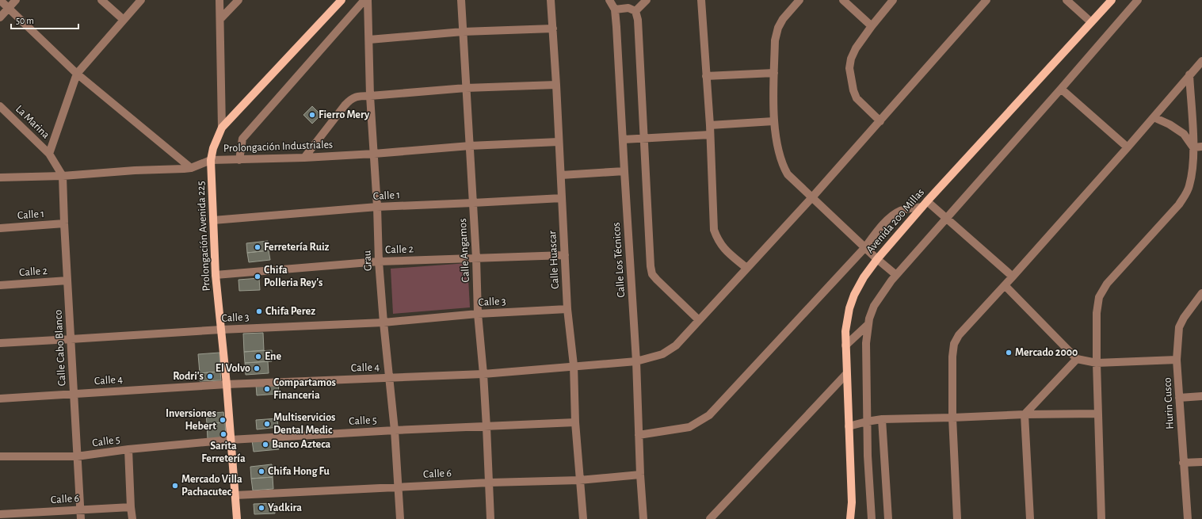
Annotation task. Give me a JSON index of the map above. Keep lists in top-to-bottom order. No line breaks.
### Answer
{"streets":{"main road":["Avenida 200 Millas","Prolongación Avenida 225"],"street":["La Marina","Prolongación Industriales","Calle 1","Calle 2","Calle Angamos","Calle Huascar","Calle Los Técnicos","Grau","Calle 3","Calle Cabo Blanco","Calle 4","Hurin Cusco","Calle 5","Calle 6"]},"crossings":[["La Marina","Prolongación Industriales"],["La Marina","Calle Cabo Blanco"],["Prolongación Industriales","Prolongación Avenida 225"],["Prolongación Industriales","Calle Angamos"],["Prolongación Industriales","Calle Huascar"],["Prolongación Industriales","Grau"],["Prolongación Industriales","Calle Cabo Blanco"],["Calle 1","Prolongación Avenida 225"],["Calle 1","Calle Angamos"],["Calle 1","Calle Huascar"],["Calle 1","Grau"],["Calle 1","Calle Cabo Blanco"],["Prolongación Avenida 225","Calle 2"],["Prolongación Avenida 225","Calle 3"],["Prolongación Avenida 225","Calle 4"],["Prolongación Avenida 225","Calle 5"],["Prolongación Avenida 225","Calle 6"],["Calle 2","Calle Angamos"],["Calle 2","Calle Huascar"],["Calle 2","Grau"],["Calle 2","Calle Cabo Blanco"],["Calle Angamos","Calle 3"],["Calle Angamos","Calle 4"],["Calle Angamos","Calle 5"],["Calle Angamos","Calle 6"],["Calle Huascar","Calle 3"],["Calle Huascar","Calle 4"],["Calle Huascar","Calle 5"],["Calle Huascar","Calle 6"],["Calle Los Técnicos","Calle 4"],["Calle Los Técnicos","Calle 6"],["Grau","Calle 3"],["Grau","Calle 4"],["Grau","Calle 5"],["Grau","Calle 6"],["Calle 3","Calle Cabo Blanco"],["Calle Cabo Blanco","Calle 4"],["Calle Cabo Blanco","Calle 5"],["Calle Cabo Blanco","Calle 6"]],"places":["Fierro Mery","Ferretería Ruiz","Chifa Polleria Rey's","Chifa Perez","Mercado 2000","Ene","El Volvo","Rodri's","Compartamos Financeria","Inversiones Hebert","Multiservicios Dental Medic","Sarita Ferretería","Banco Azteca","Chifa Hong Fu","Mercado Villa Pachacutec","Yadkira"],"scale_bar":"50 m"}
